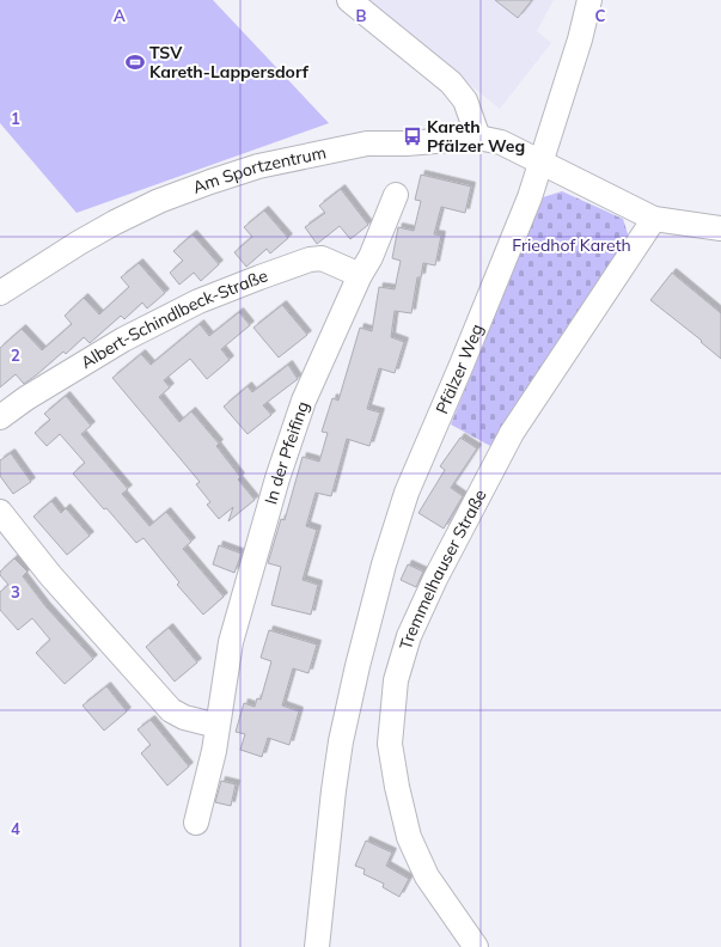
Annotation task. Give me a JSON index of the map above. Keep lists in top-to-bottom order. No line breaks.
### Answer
{"streets":{"street":["Am Sportzentrum","Albert-Schindlbeck-Straße","Pfälzer Weg","In der Pfeifing","Tremmelhauser Straße"]},"crossings":[["Am Sportzentrum","Pfälzer Weg"],["Albert-Schindlbeck-Straße","In der Pfeifing"]],"parks":["Friedhof Kareth"],"places":{"sports":["TSV Kareth-Lappersdorf"],"bus stop":["Kareth Pfälzer Weg"]},"grid":{"columns":["A","B","C"],"rows":["1","2","3","4"]}}
